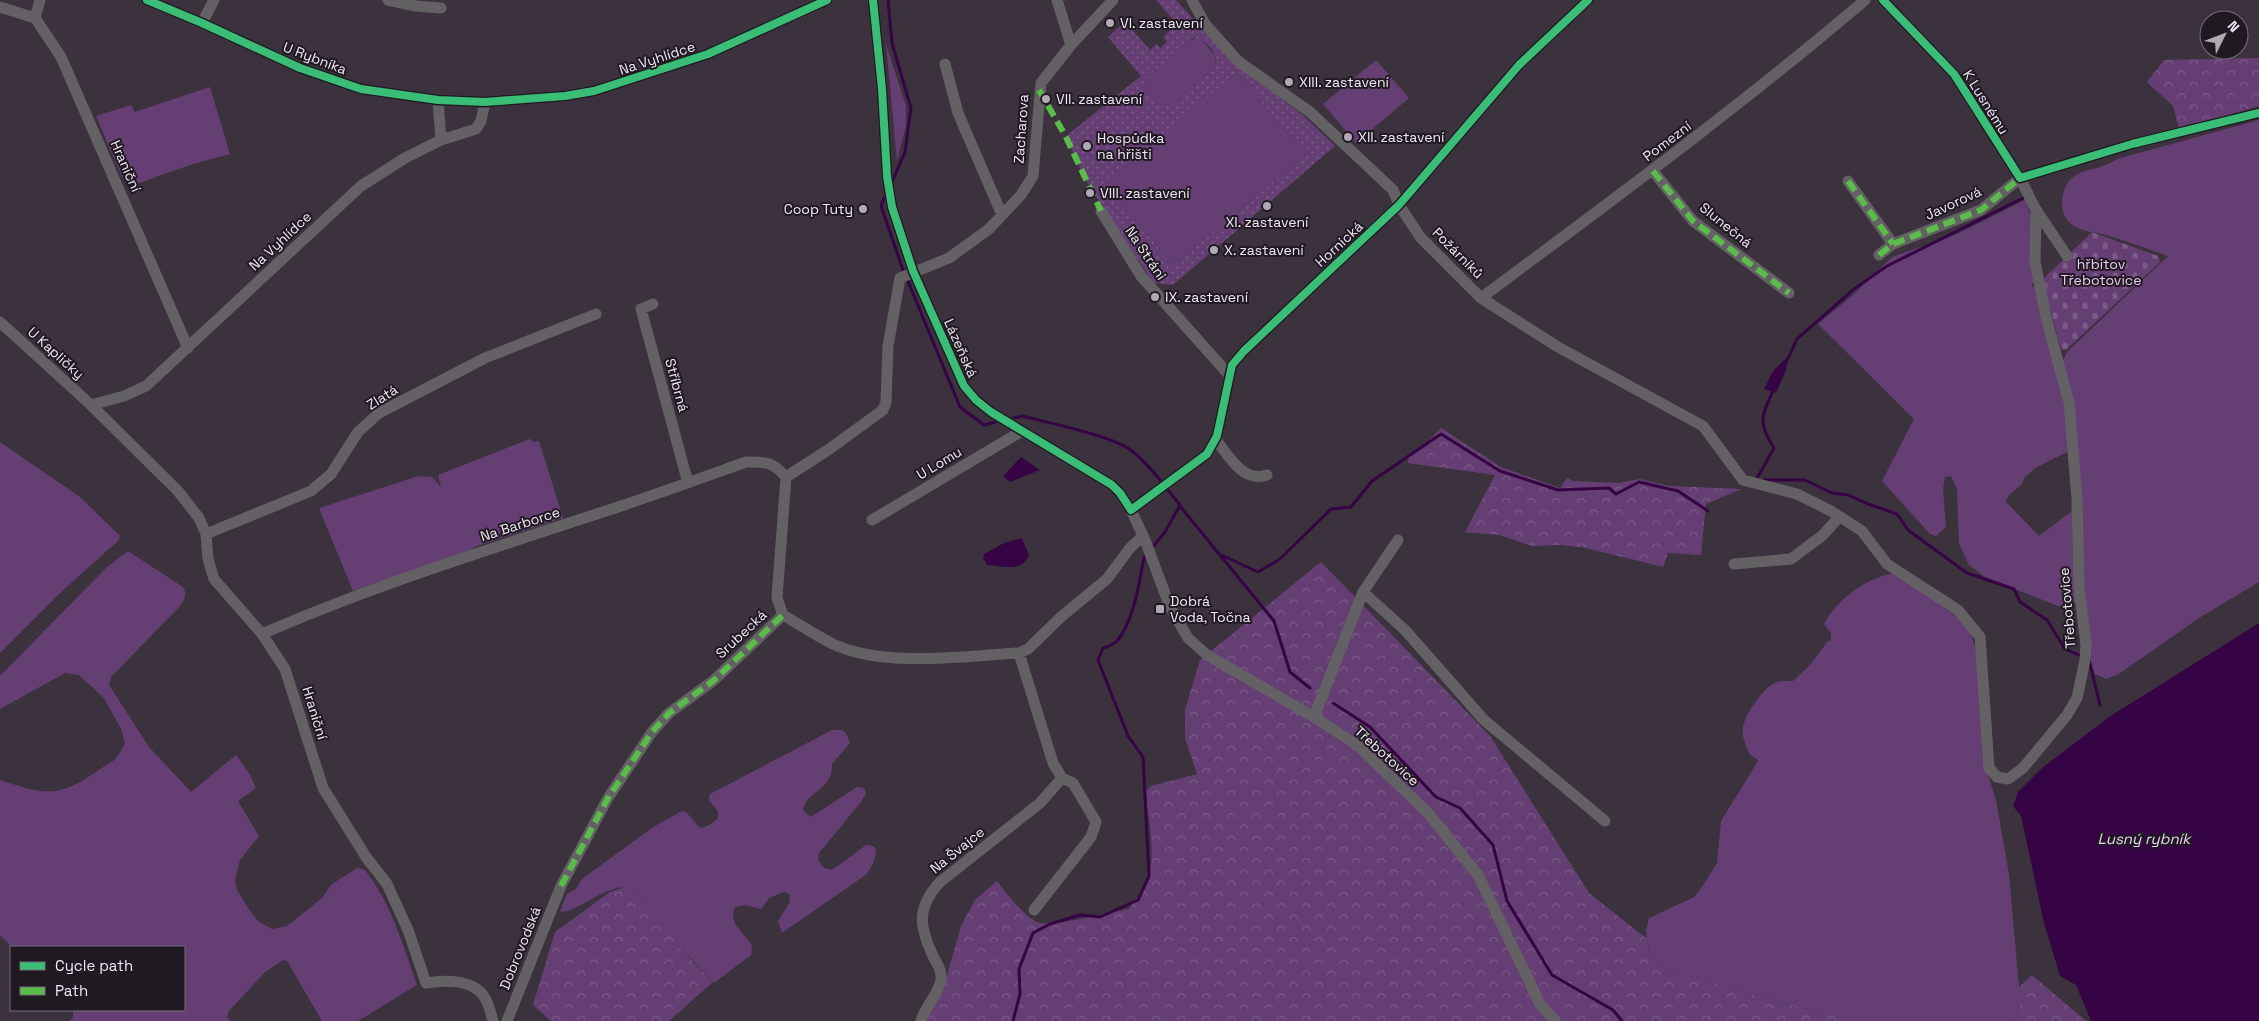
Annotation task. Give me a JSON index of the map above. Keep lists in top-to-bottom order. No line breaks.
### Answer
{"streets":{"street":["U Rybníka","Na Vyhlídce","K Lusnému","Zacharova","Pomezní","Hraniční","Javorová","Slunečná","Hornická","Na Stráni","Požárníků","Lázeňská","U Kapličky","Stříbrná","Zlatá","U Lomu","Na Barborce","Třebotovice","Srubecká","Na Švajce","Dobrovodská"]},"crossings":[["U Rybníka","Na Vyhlídce"],["Na Vyhlídce","Hraniční"],["Na Vyhlídce","U Kapličky"],["K Lusnému","Javorová"],["K Lusnému","Třebotovice"],["Zacharova","Lázeňská"],["Pomezní","Slunečná"],["Pomezní","Požárníků"],["Hraniční","U Kapličky"],["Hraniční","Zlatá"],["Hraniční","Na Barborce"],["Hornická","Na Stráni"],["Hornická","Požárníků"],["Hornická","Lázeňská"],["Požárníků","Třebotovice"],["Lázeňská","U Lomu"],["Lázeňská","Třebotovice"],["Stříbrná","Na Barborce"],["Srubecká","Dobrovodská"]],"water":["Lusný rybník"],"parks":["hřbitov Třebotovice"],"places":{"other":["VI. zastavení","XIII. zastavení","VII. zastavení","XII. zastavení","Hospůdka na hřišti","VIII. zastavení","XI. zastavení","Coop Tuty","X. zastavení","IX. zastavení"],"transit":["Dobrá Voda, Točna"]},"legend":["Cycle path","Path"],"north":"top right"}
